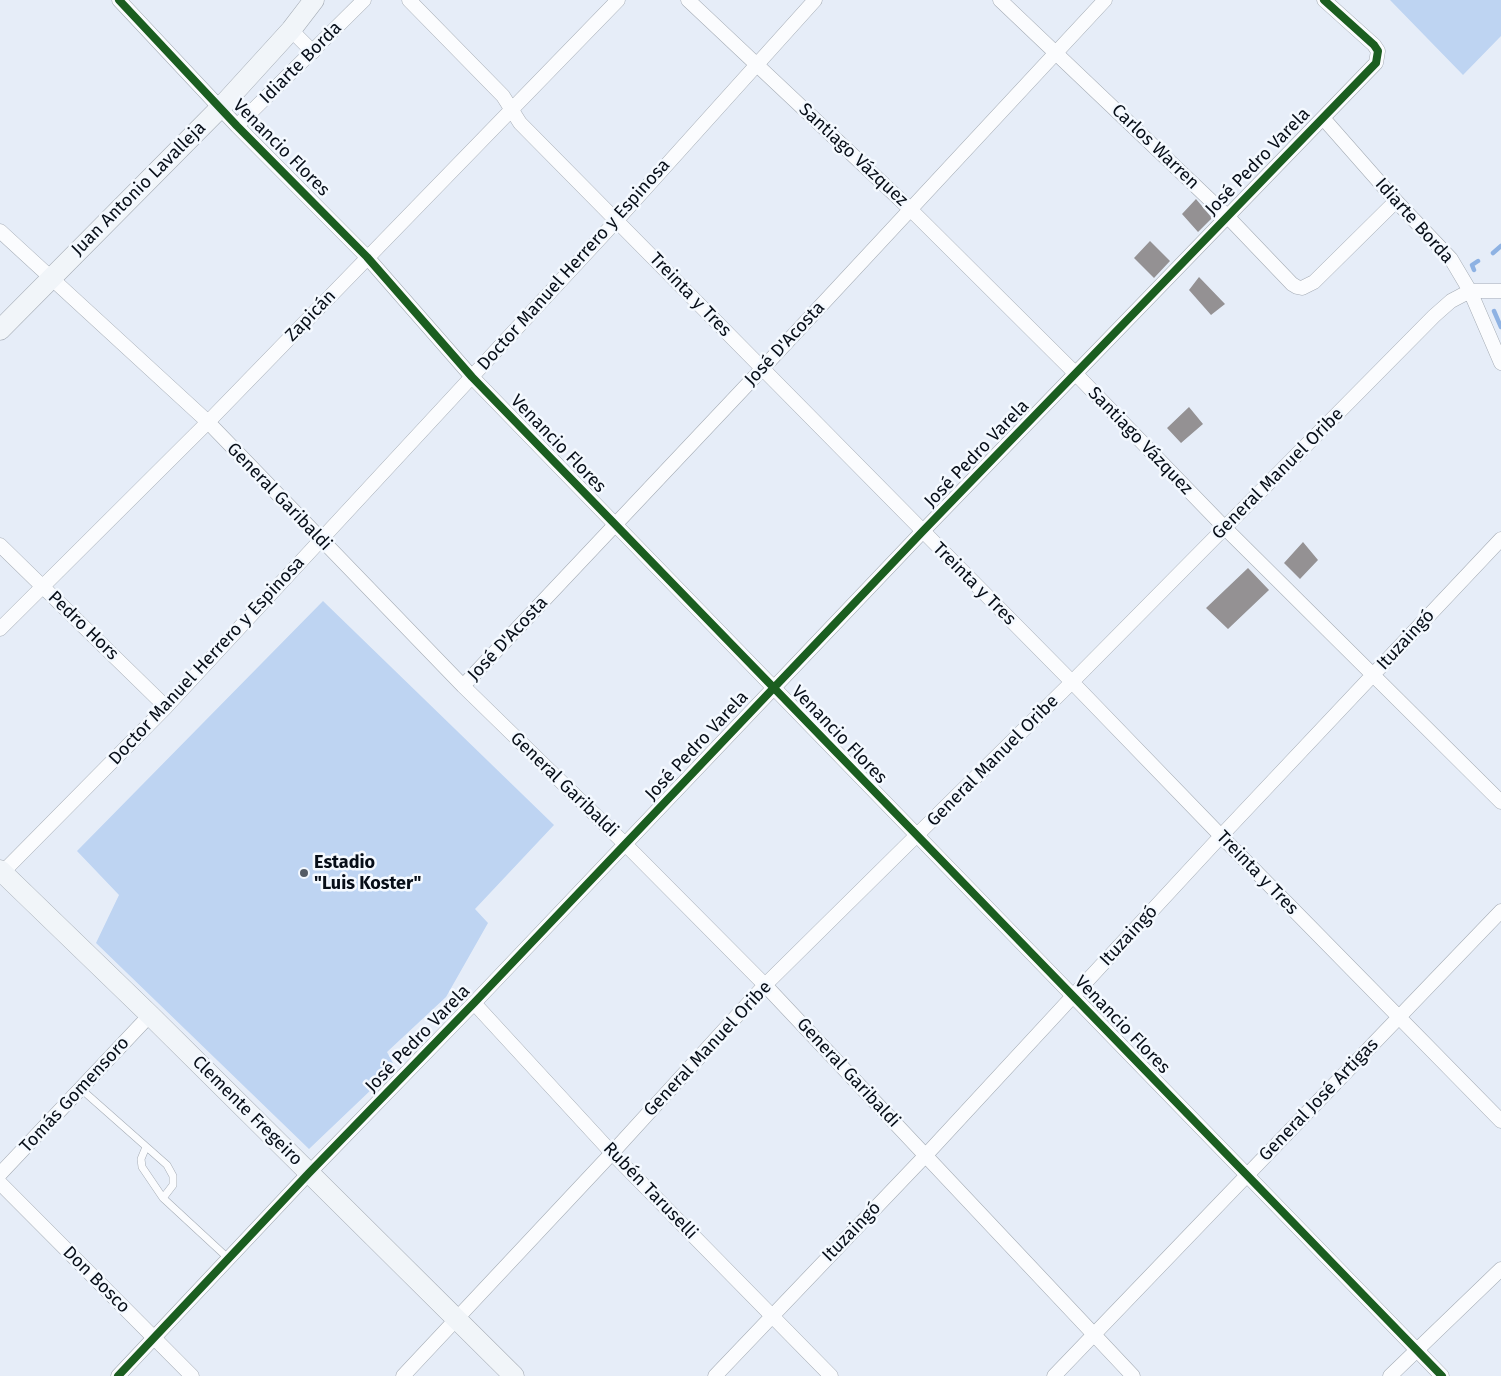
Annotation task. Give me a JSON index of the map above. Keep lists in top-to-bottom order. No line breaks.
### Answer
{"streets":{"street":["Idiarte Borda","Carlos Warren","Venancio Flores","Santiago Vázquez","José Pedro Varela","Juan Antonio Lavalleja","Doctor Manuel Herrero y Espinosa","Treinta y Tres","Zapicán","José D'Acosta","General Manuel Oribe","General Garibaldi","Pedro Hors","Ituzaingó","Tomás Gomensoro","General José Artigas","Clemente Fregeiro","Rubén Taruselli","Don Bosco"]},"crossings":[["Idiarte Borda","Carlos Warren"],["Idiarte Borda","Venancio Flores"],["Idiarte Borda","José Pedro Varela"],["Idiarte Borda","General Manuel Oribe"],["Carlos Warren","José Pedro Varela"],["Carlos Warren","José D'Acosta"],["Venancio Flores","José Pedro Varela"],["Venancio Flores","Juan Antonio Lavalleja"],["Venancio Flores","Doctor Manuel Herrero y Espinosa"],["Venancio Flores","Zapicán"],["Venancio Flores","José D'Acosta"],["Venancio Flores","General Manuel Oribe"],["Venancio Flores","Ituzaingó"],["Venancio Flores","General José Artigas"],["Santiago Vázquez","José Pedro Varela"],["Santiago Vázquez","Doctor Manuel Herrero y Espinosa"],["Santiago Vázquez","José D'Acosta"],["Santiago Vázquez","General Manuel Oribe"],["Santiago Vázquez","Ituzaingó"],["José Pedro Varela","Treinta y Tres"],["José Pedro Varela","General Garibaldi"],["José Pedro Varela","Clemente Fregeiro"],["José Pedro Varela","Rubén Taruselli"],["José Pedro Varela","Don Bosco"],["Juan Antonio Lavalleja","General Garibaldi"],["Doctor Manuel Herrero y Espinosa","Treinta y Tres"],["Doctor Manuel Herrero y Espinosa","General Garibaldi"],["Doctor Manuel Herrero y Espinosa","Pedro Hors"],["Doctor Manuel Herrero y Espinosa","Clemente Fregeiro"],["Treinta y Tres","Zapicán"],["Treinta y Tres","José D'Acosta"],["Treinta y Tres","General Manuel Oribe"],["Treinta y Tres","Ituzaingó"],["Treinta y Tres","General José Artigas"],["Zapicán","General Garibaldi"],["Zapicán","Pedro Hors"],["José D'Acosta","General Garibaldi"],["General Manuel Oribe","General Garibaldi"],["General Manuel Oribe","Clemente Fregeiro"],["General Manuel Oribe","Rubén Taruselli"],["General Garibaldi","Ituzaingó"],["General Garibaldi","General José Artigas"],["Ituzaingó","Rubén Taruselli"],["Tomás Gomensoro","Clemente Fregeiro"]],"places":["Estadio \"Luis Koster\""]}
